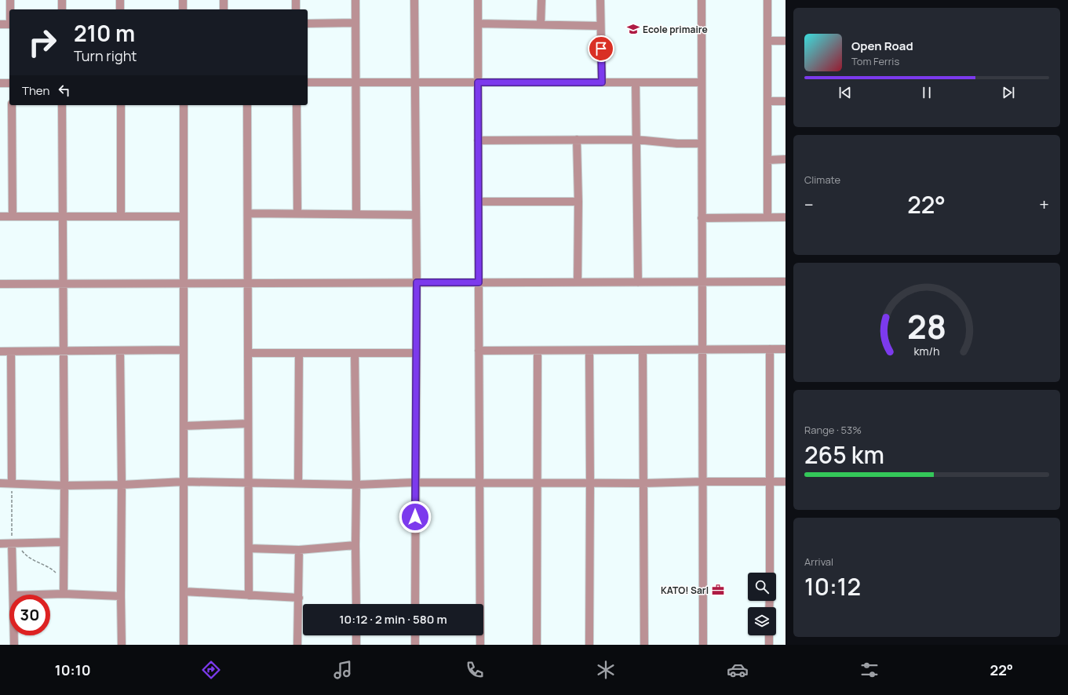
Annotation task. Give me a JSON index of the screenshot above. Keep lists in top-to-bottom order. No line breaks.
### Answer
{"places":{"school or university":["Ecole primaire"],"office":["KATO! Sarl"]},"page":{"turn":["210 m","Turn right"],"song":["Open Road","Tom Ferris"],"then":"Then","tile":["Climate",["Range · 53%","265 km"],["Arrival","10:12"]],"heat":["−","22°","+"],"limit":"30","trip":"10:12 · 2 min · 580 m","tabs":["10:10","22°"],"gauge":["28","km/h"]}}
